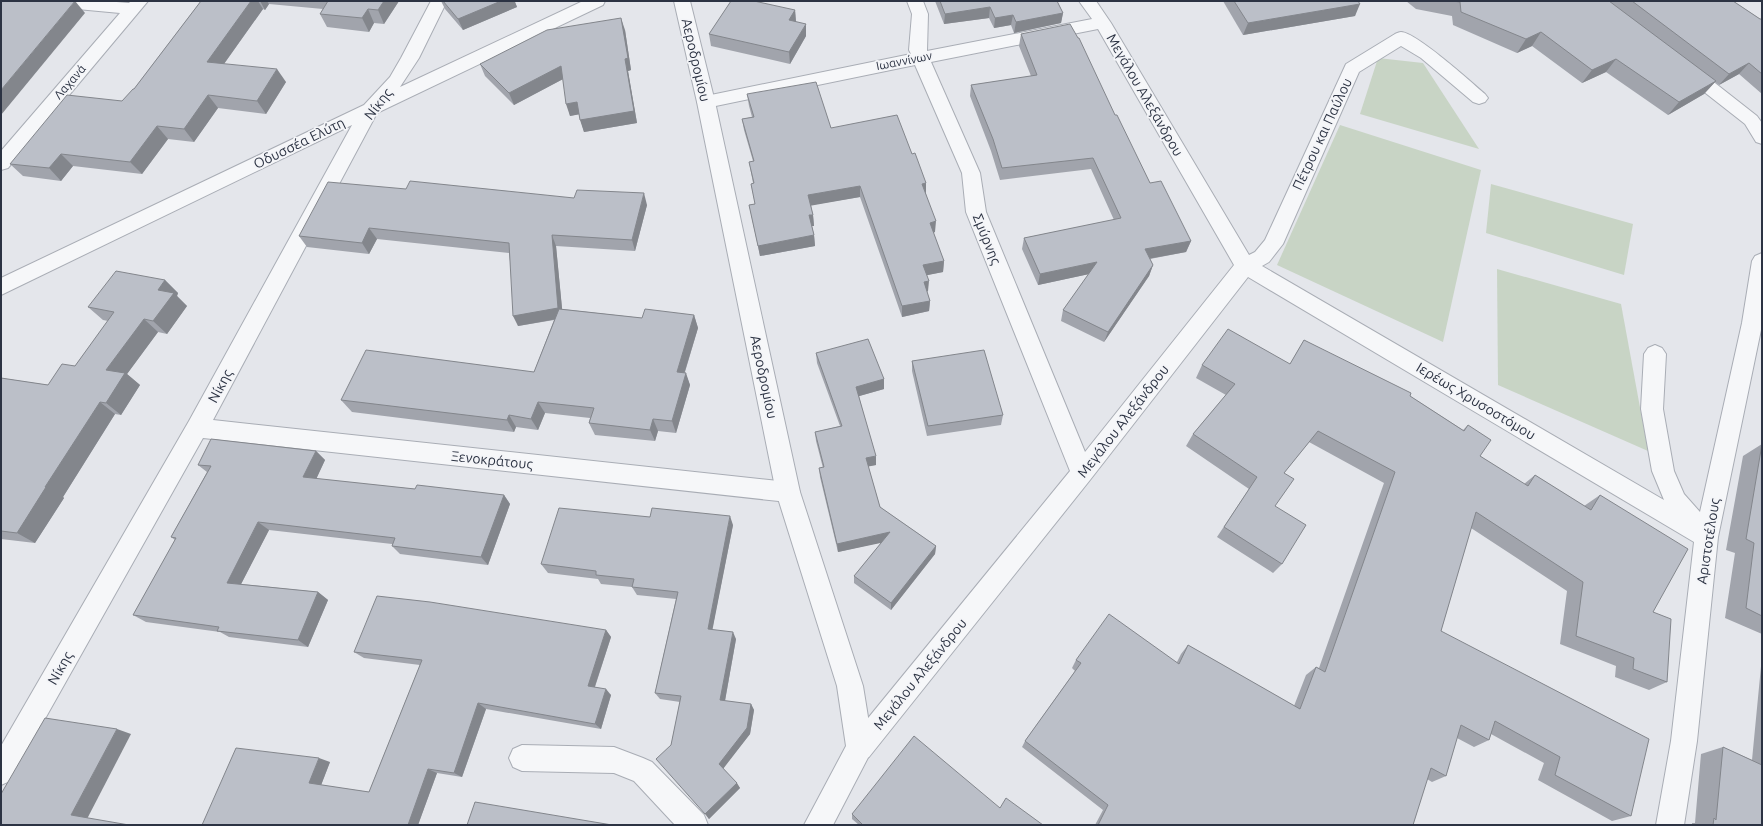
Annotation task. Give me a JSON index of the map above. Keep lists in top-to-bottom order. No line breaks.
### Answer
{"streets":{"street":["Αεροδρομίου","Ιωαννίνων","Λαχανά","Μεγάλου Αλεξάνδρου","Νίκης","Πέτρου και Παύλου","Οδυσσέα Ελύτη","Σμύρνης","Ιερέως Χρυσοστόμου","Ξενοκράτους","Αριστοτέλους"]},"crossings":[["Αεροδρομίου","Ιωαννίνων"],["Αεροδρομίου","Μεγάλου Αλεξάνδρου"],["Αεροδρομίου","Ξενοκράτους"],["Ιωαννίνων","Μεγάλου Αλεξάνδρου"],["Ιωαννίνων","Σμύρνης"],["Μεγάλου Αλεξάνδρου","Πέτρου και Παύλου"],["Μεγάλου Αλεξάνδρου","Σμύρνης"],["Μεγάλου Αλεξάνδρου","Ιερέως Χρυσοστόμου"],["Νίκης","Οδυσσέα Ελύτη"],["Νίκης","Ξενοκράτους"],["Πέτρου και Παύλου","Ιερέως Χρυσοστόμου"],["Ιερέως Χρυσοστόμου","Αριστοτέλους"]]}
